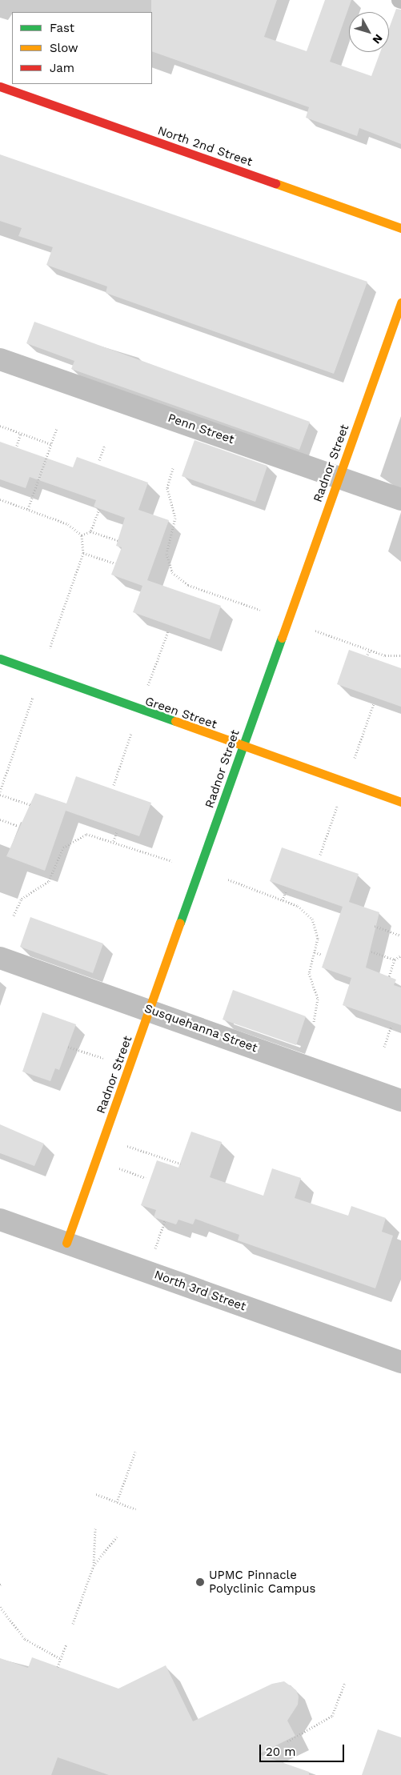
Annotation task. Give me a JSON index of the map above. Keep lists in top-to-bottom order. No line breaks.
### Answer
{"streets":{"street":["North 2nd Street","Penn Street","Radnor Street","Green Street","Susquehanna Street","North 3rd Street"]},"crossings":[["Penn Street","Radnor Street"],["Radnor Street","Green Street"],["Radnor Street","Susquehanna Street"],["Radnor Street","North 3rd Street"]],"places":["UPMC Pinnacle Polyclinic Campus"],"legend":["Fast","Slow","Jam"],"scale_bar":"20 m","north":"bottom right"}
